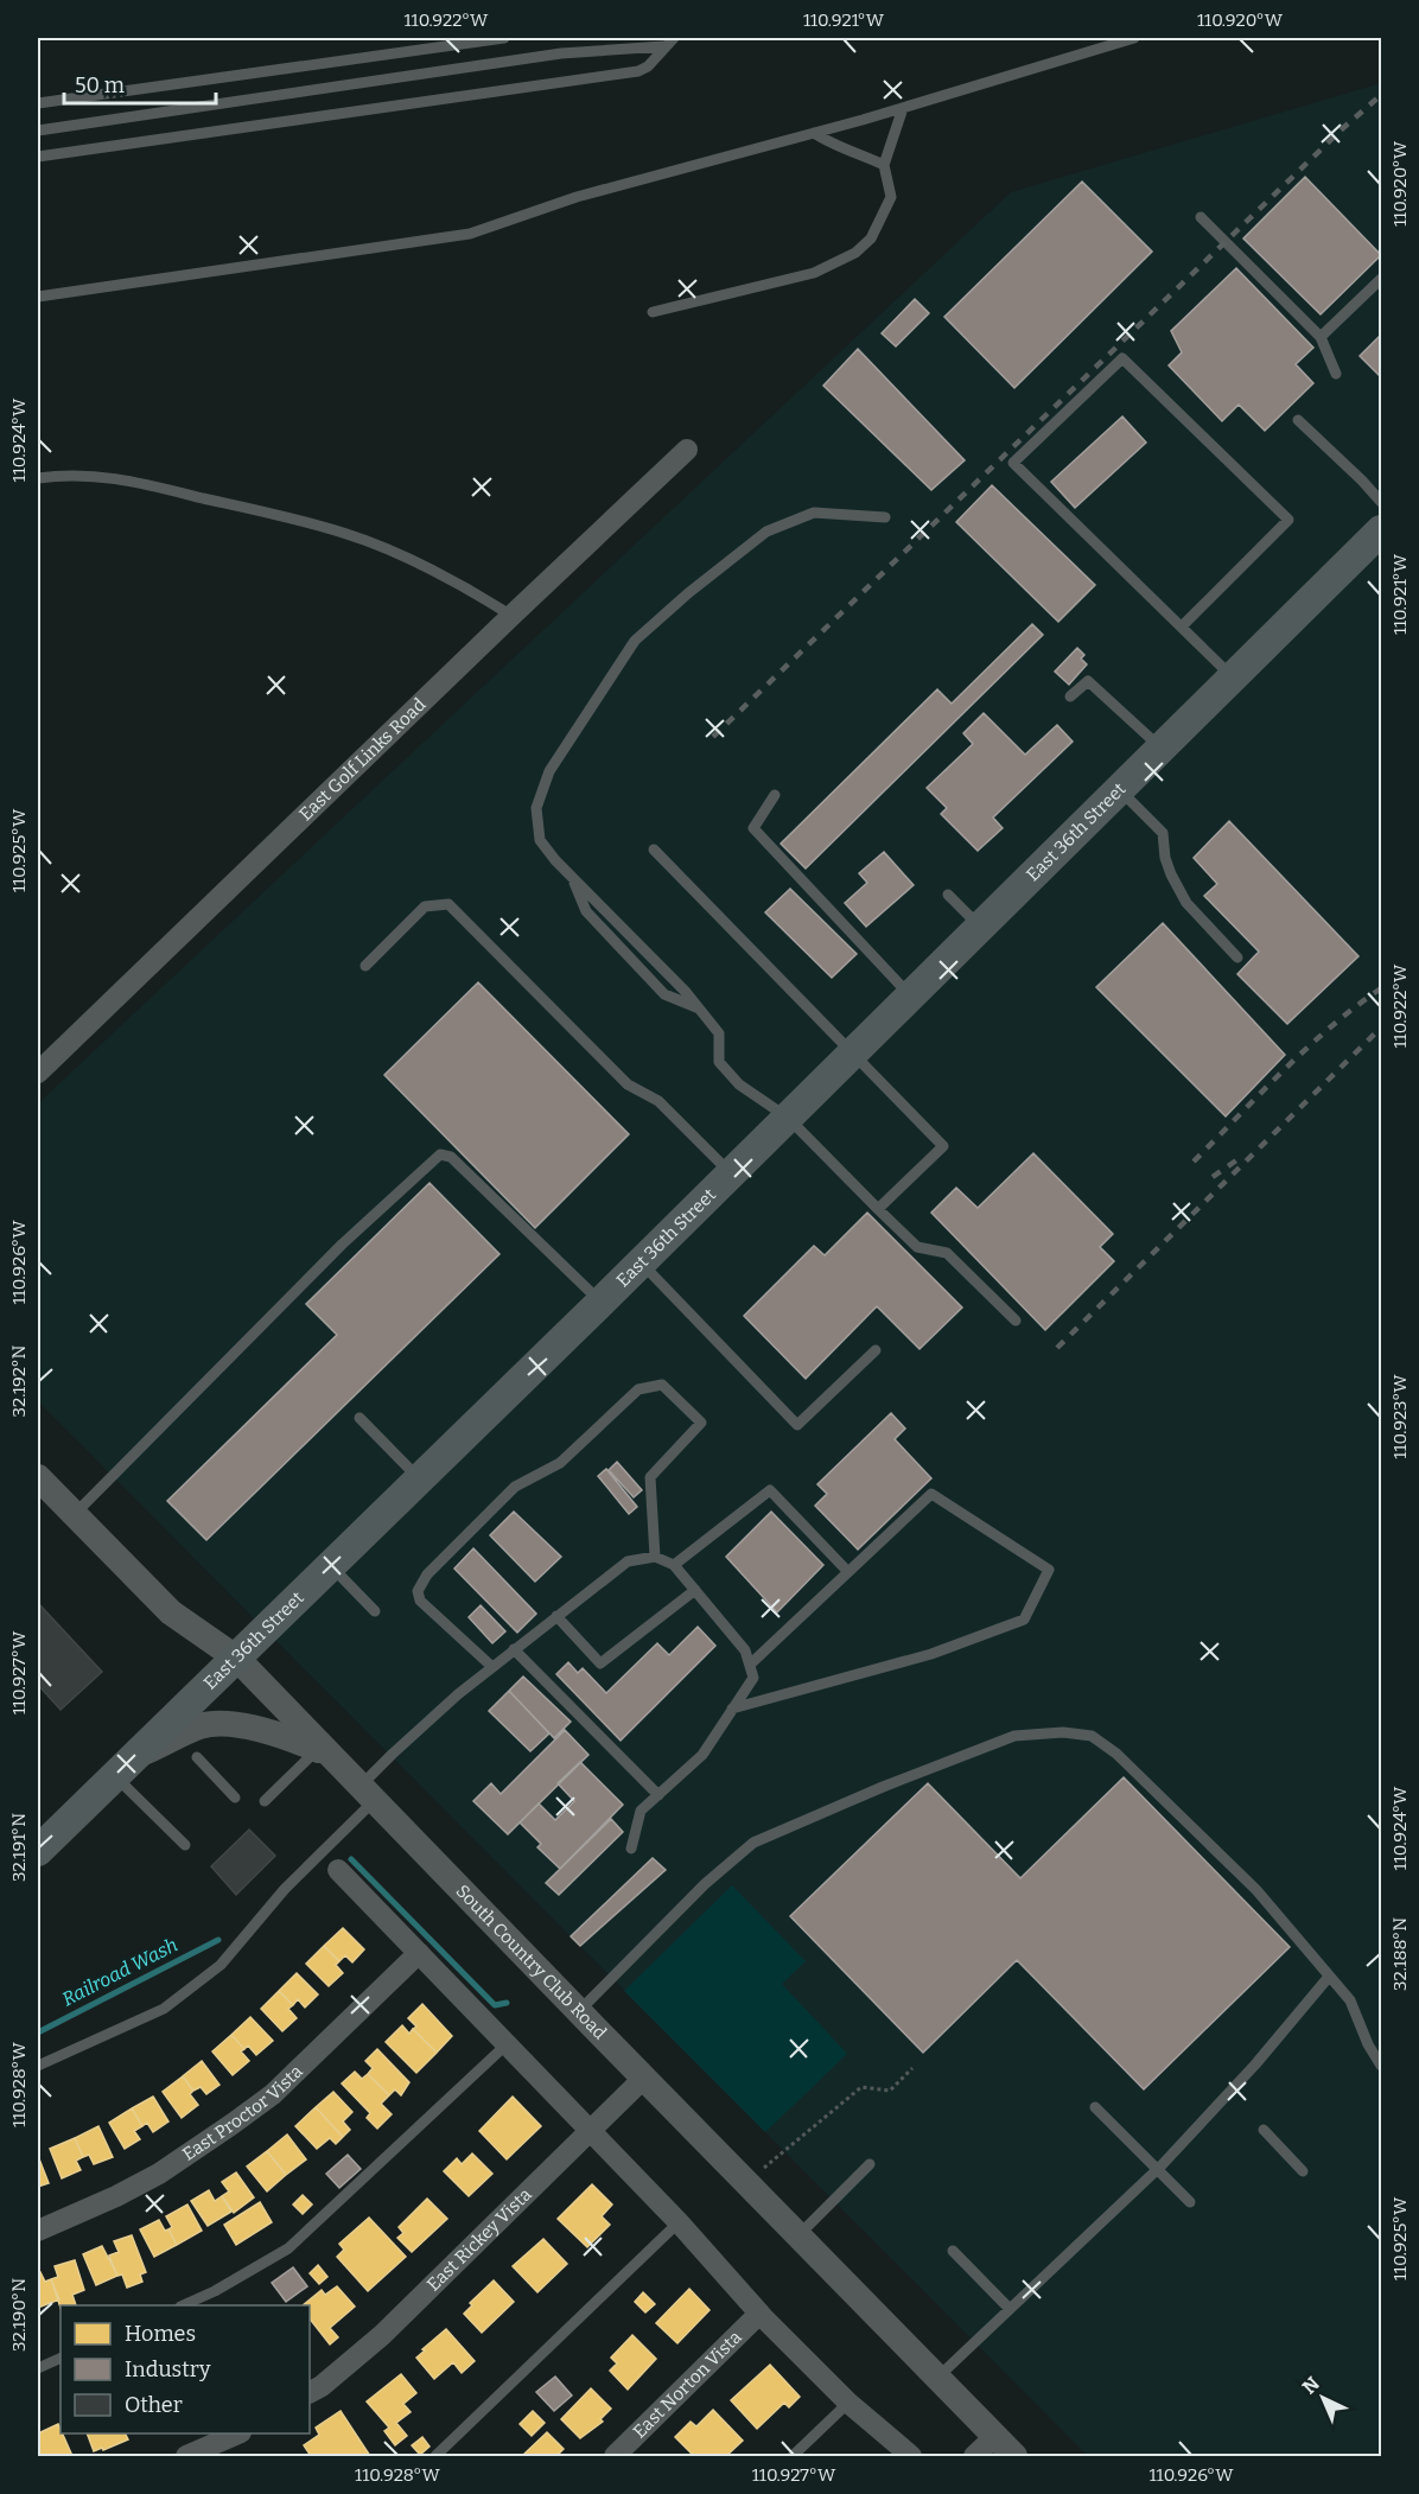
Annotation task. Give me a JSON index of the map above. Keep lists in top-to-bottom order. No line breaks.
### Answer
{"streets":{"main road":["East 36th Street"],"street":["East Golf Links Road","South Country Club Road","East Proctor Vista","East Rickey Vista","East Norton Vista"]},"crossings":[["East 36th Street","South Country Club Road"],["South Country Club Road","East Rickey Vista"]],"water":["Railroad Wash"],"legend":["Homes","Industry","Other"],"scale_bar":"50 m","north":"top left","coordinates":["110.922°W","110.921°W","110.920°W","110.924°W","110.925°W","110.926°W","32.192°N","110.923°W","110.927°W","32.191°N","32.188°N","110.928°W","32.190°N"]}
